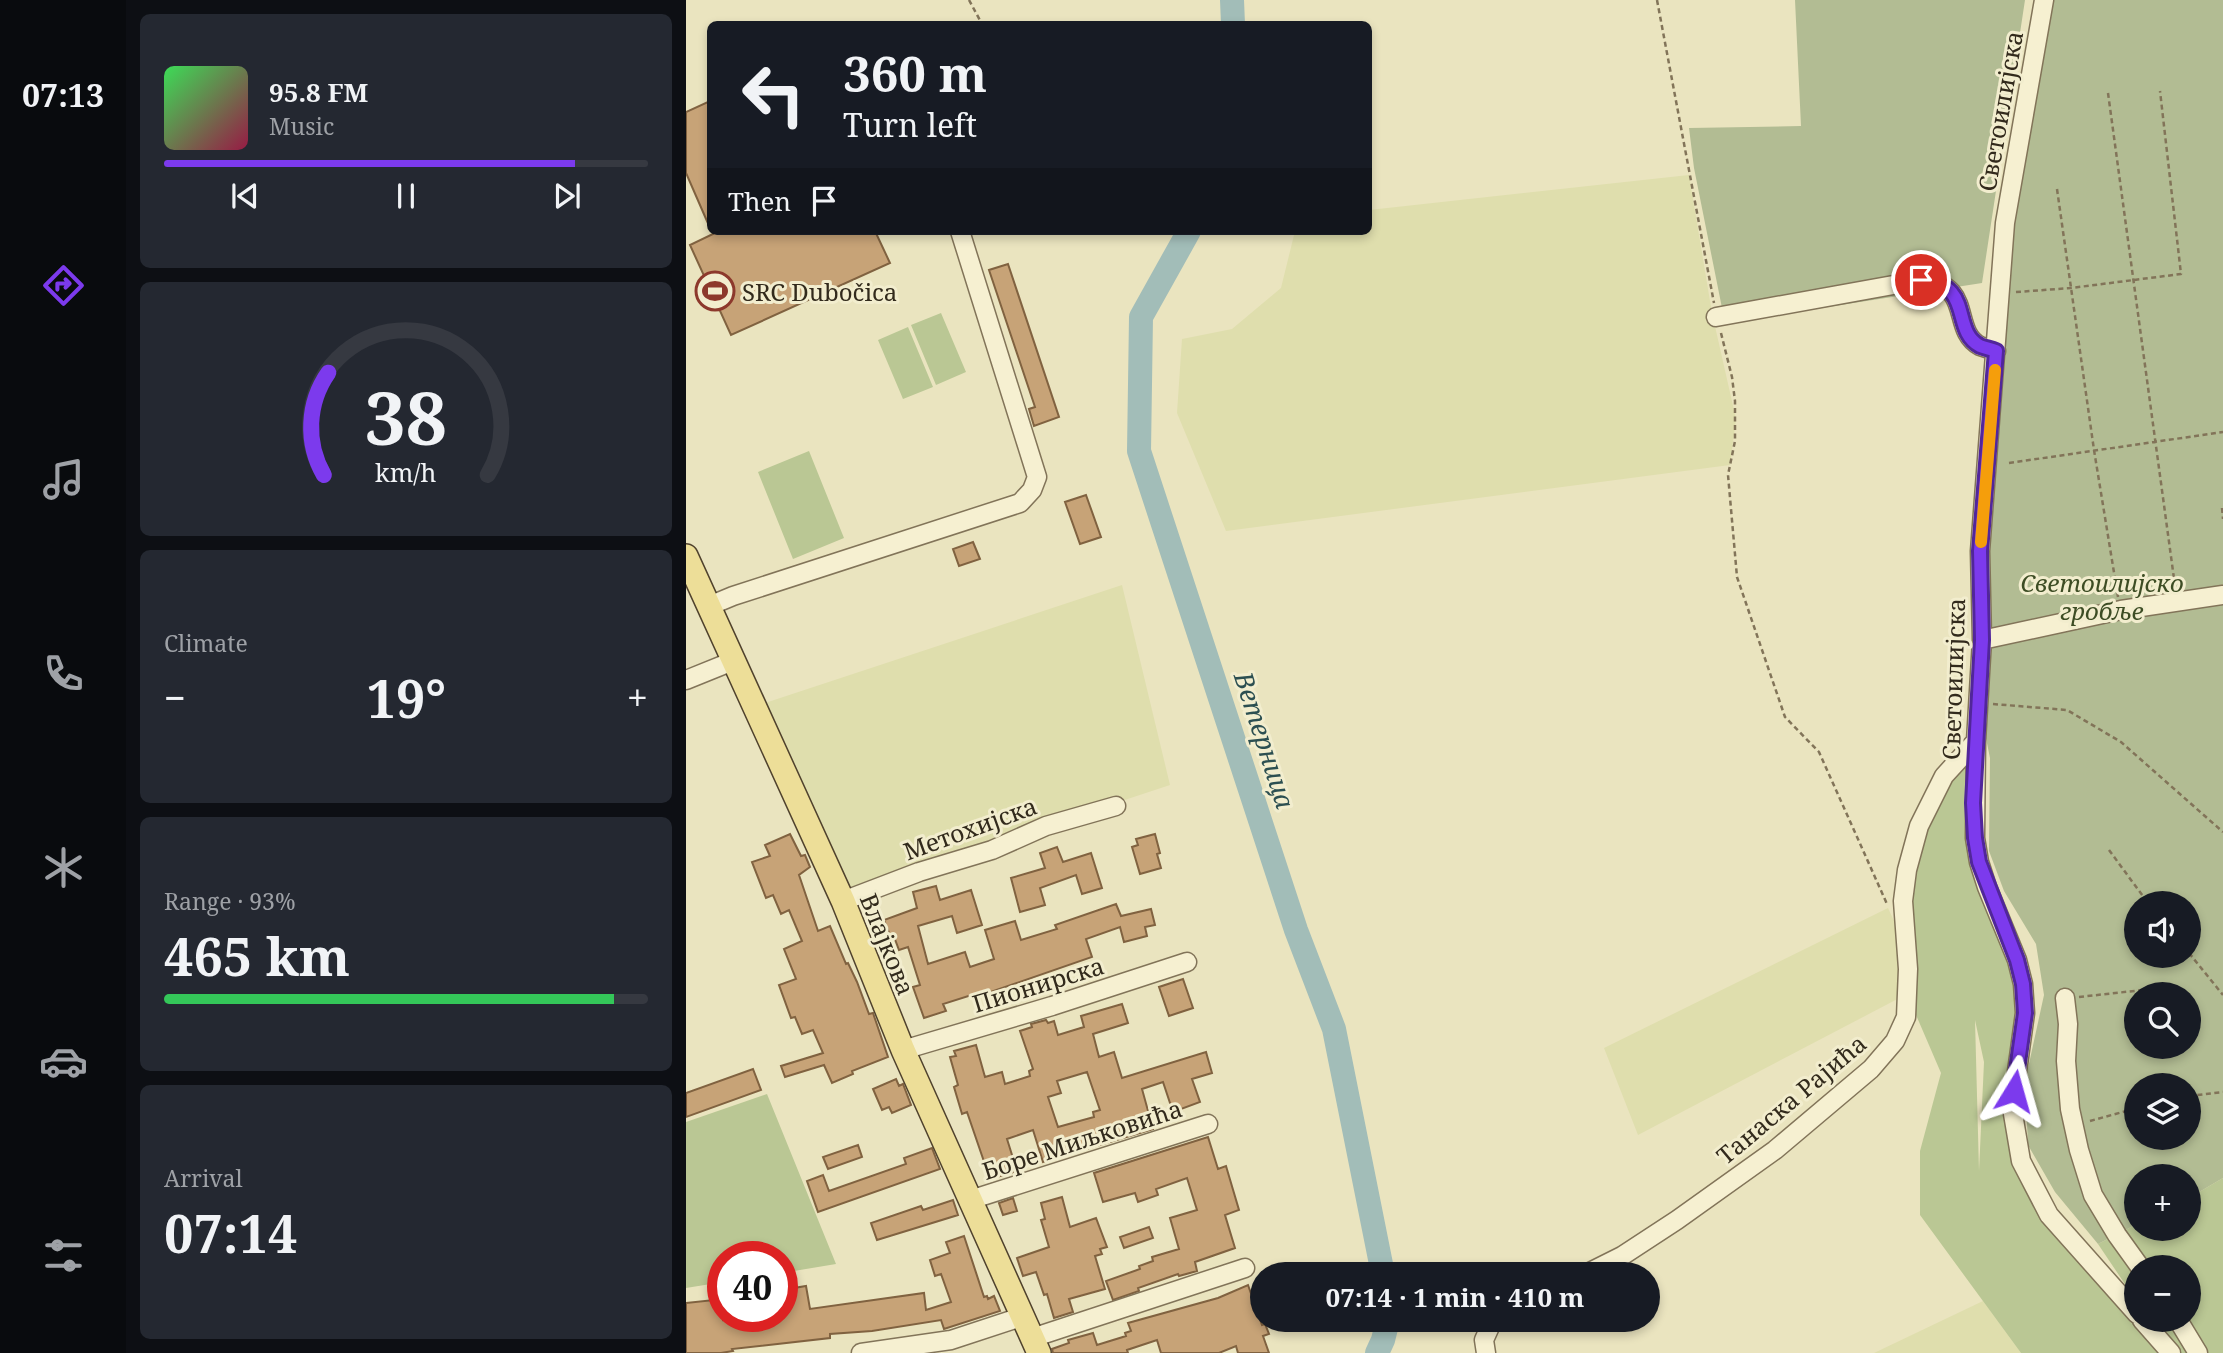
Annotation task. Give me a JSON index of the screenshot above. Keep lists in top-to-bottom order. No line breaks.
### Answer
{"streets":{"main road":["Влајкова"],"street":["Светоилијска","Метохијска","Пионирска","Танаска Рајића","Боре Миљковића"]},"crossings":[["Светоилијска","Танаска Рајића"],["Метохијска","Влајкова"],["Влајкова","Пионирска"],["Влајкова","Боре Миљковића"]],"water":["Ветерница"],"parks":["Светоилијско гробље"],"places":{"sports":["SRC Dubočica"]},"page":{"tabs":"07:13","turn":["360 m","Turn left"],"song":["95.8 FM","Music"],"then":"Then","tile":["Climate",["Range · 93%","465 km"],["Arrival","07:14"]],"heat":["−","19°","+"],"map_buttons":["+","−"],"limit":"40","trip":"07:14 · 1 min · 410 m","gauge":["38","km/h"]}}
